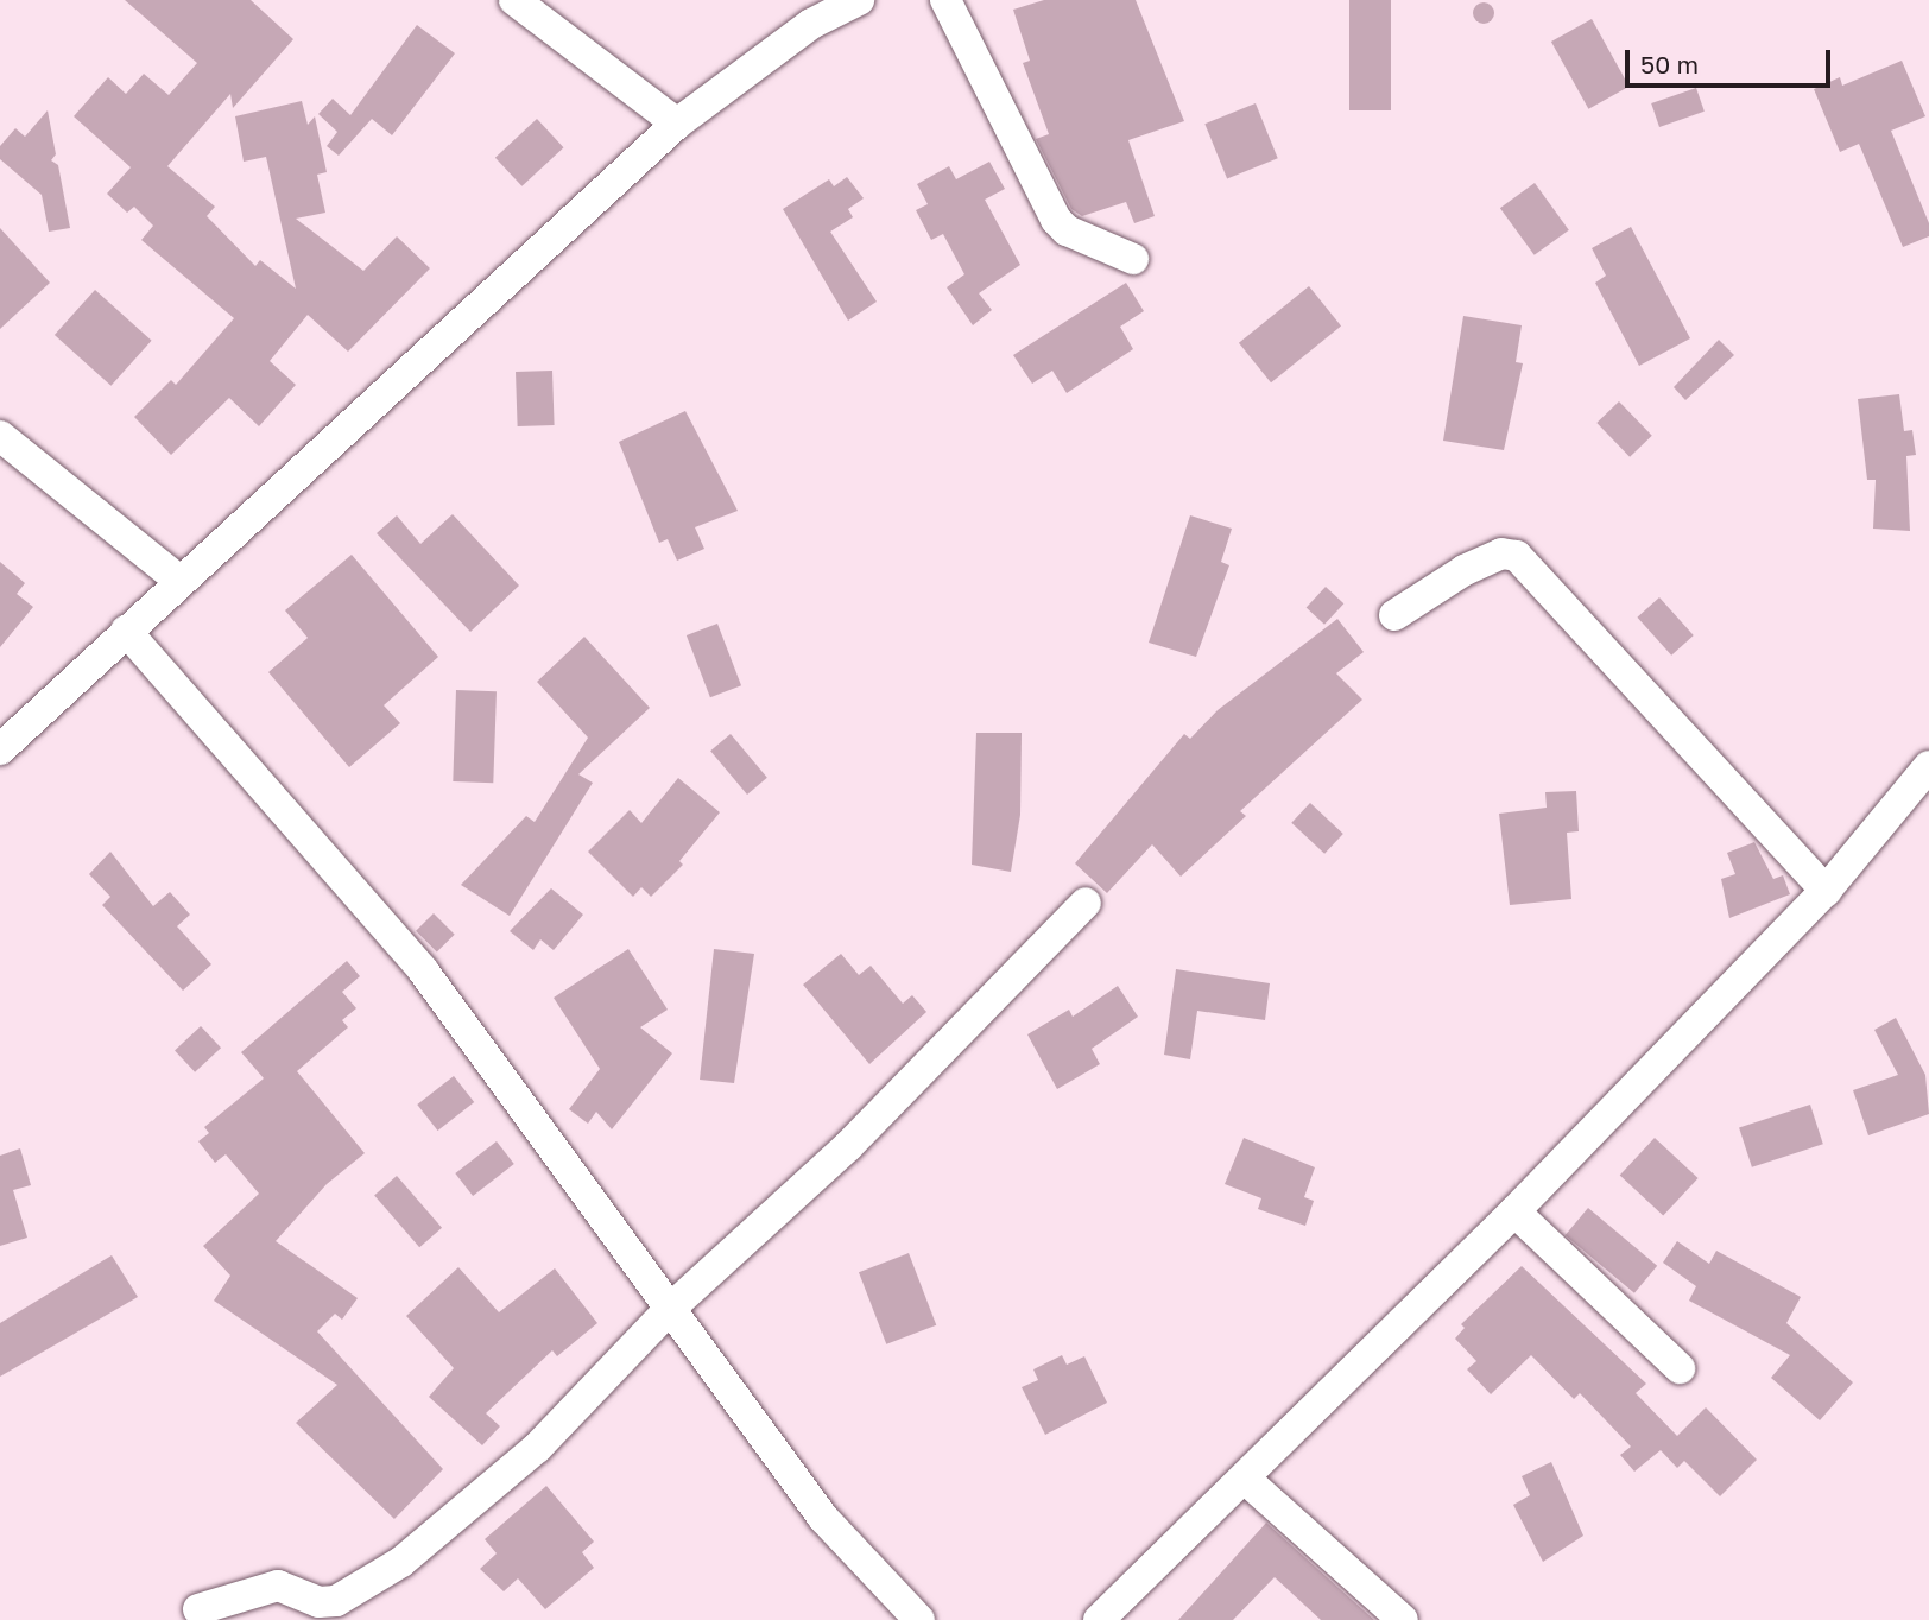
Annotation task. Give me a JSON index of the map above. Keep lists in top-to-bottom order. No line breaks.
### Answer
{"scale_bar":"50 m"}
